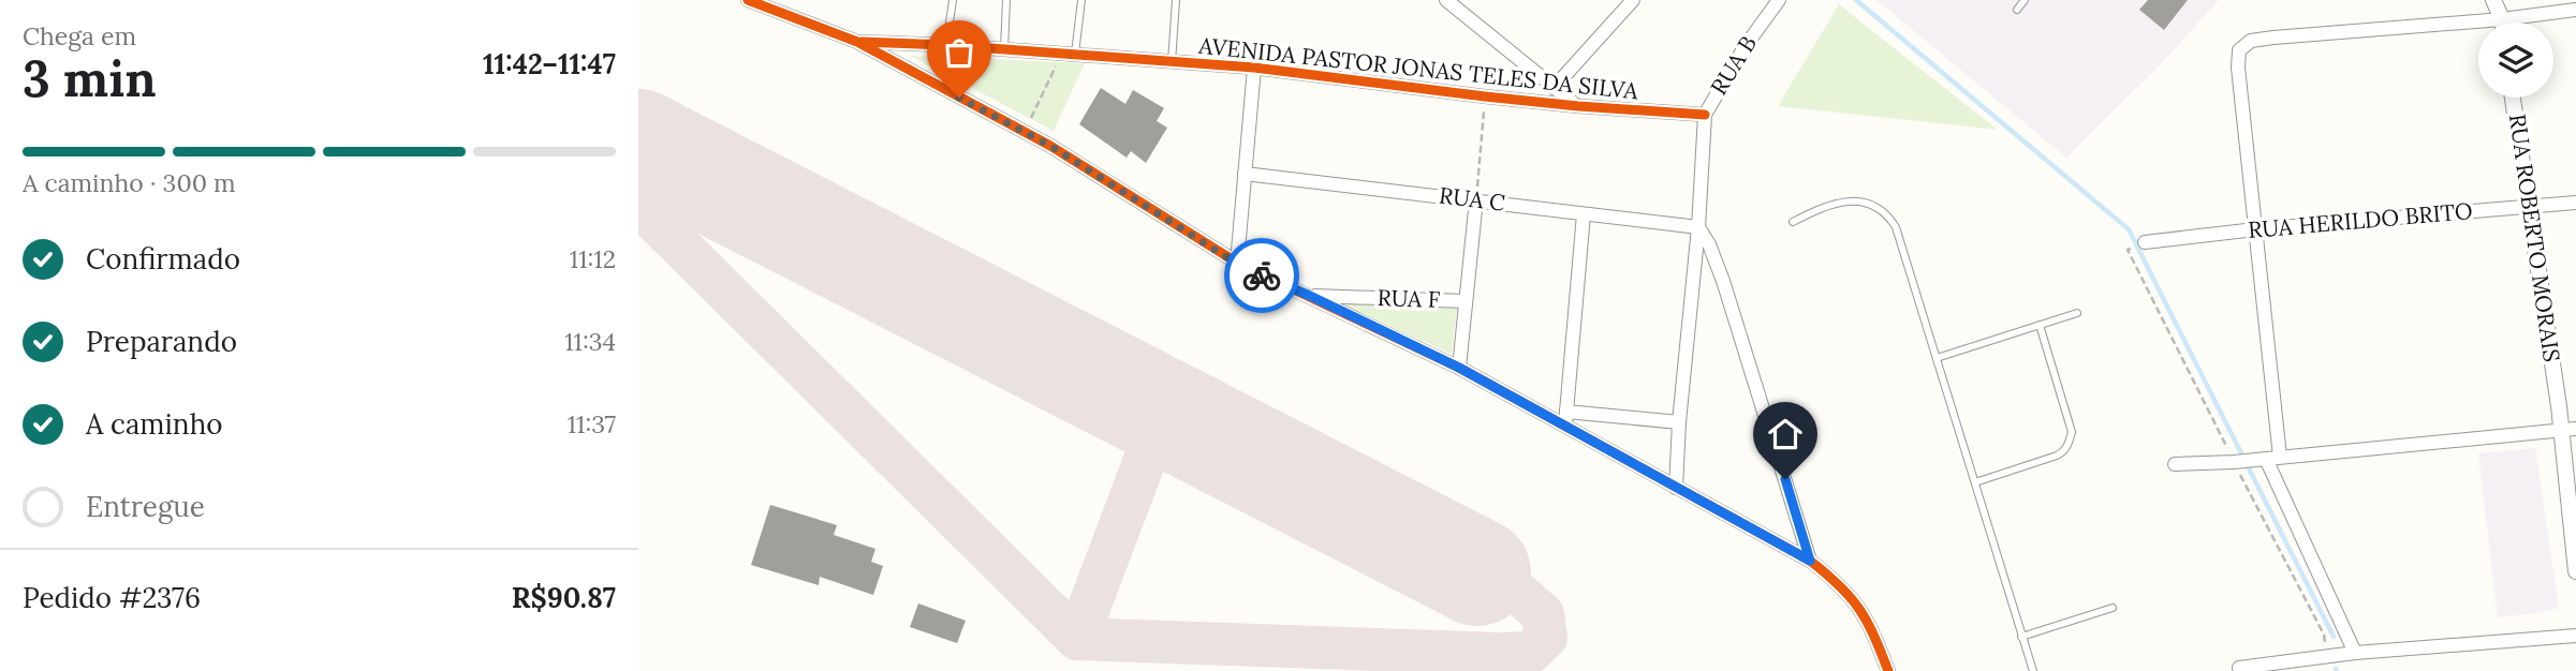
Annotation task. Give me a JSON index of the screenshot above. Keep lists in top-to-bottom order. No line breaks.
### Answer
{"streets":{"street":["RUA B","AVENIDA PASTOR JONAS TELES DA SILVA","RUA C","RUA HERILDO BRITO","RUA ROBERTO MORAIS","RUA F"]},"crossings":[["RUA B","AVENIDA PASTOR JONAS TELES DA SILVA"],["RUA B","RUA C"],["RUA HERILDO BRITO","RUA ROBERTO MORAIS"]],"page":{"heading":["3 min","Chega em","11:42–11:47"],"panel":["Pedido #2376","R$90.87"],"bar":"A caminho · 300 m","list":[["Confirmado","11:12"],["Preparando","11:34"],["A caminho","11:37"],"Entregue"]}}
